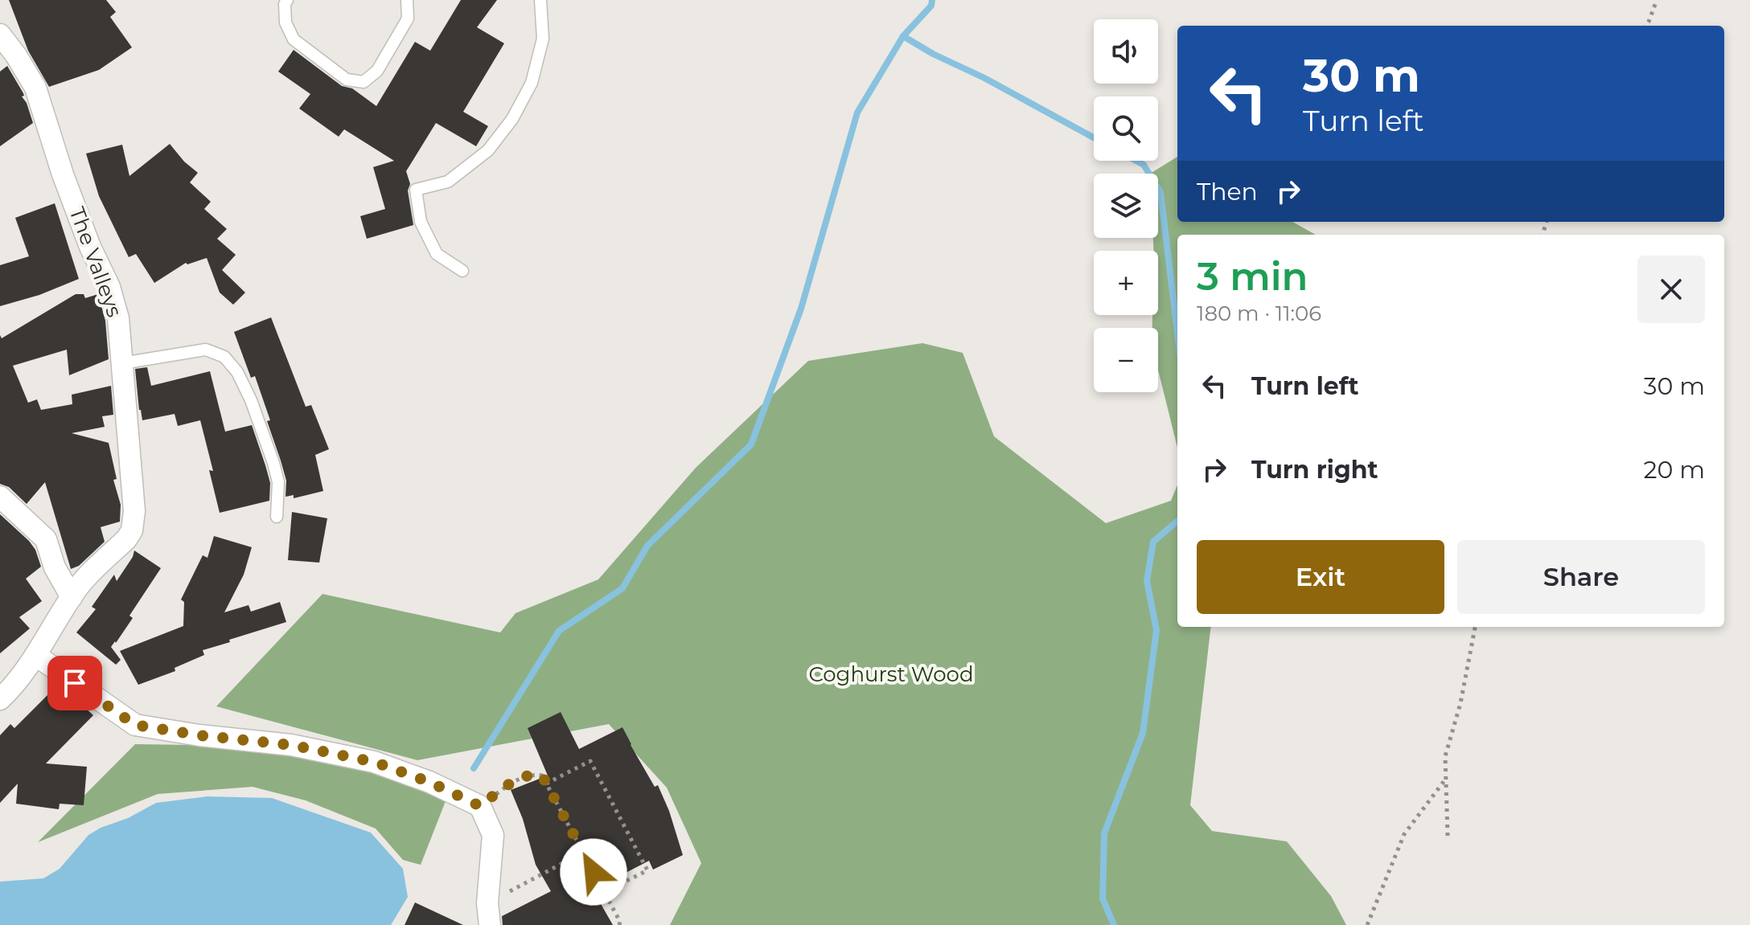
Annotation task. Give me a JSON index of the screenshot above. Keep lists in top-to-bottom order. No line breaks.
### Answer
{"streets":{"street":["The Valleys"]},"parks":["Coghurst Wood"],"page":{"map_buttons":["+","−"],"turn":["30 m","Turn left"],"then":"Then","heading":["3 min","180 m · 11:06"],"list":[{"name":"Turn left","value":"30 m"},{"name":"Turn right","value":"20 m"}],"buttons":["Exit","Share"]}}
